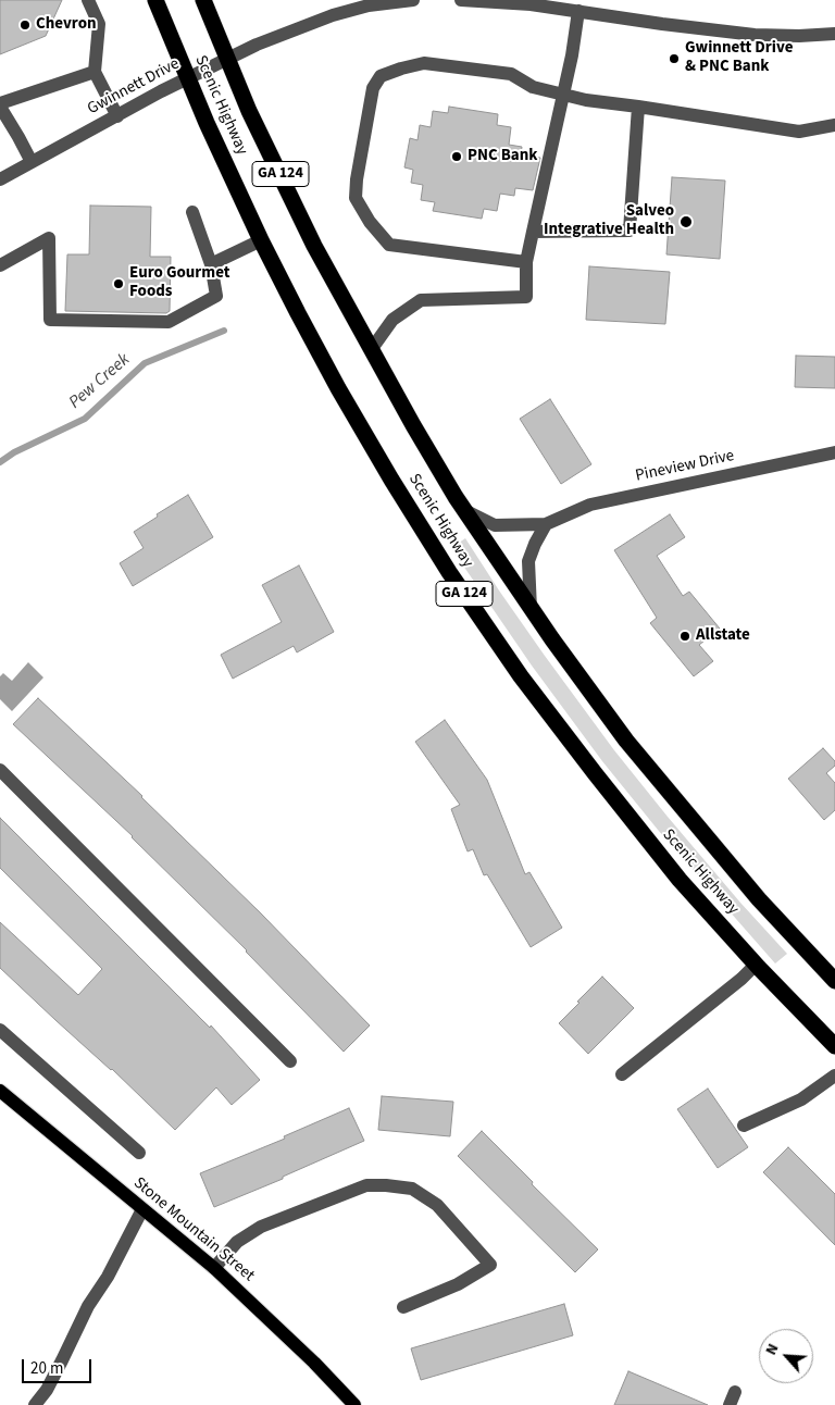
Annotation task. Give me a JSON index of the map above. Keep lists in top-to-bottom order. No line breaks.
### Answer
{"streets":{"highway":["Scenic Highway","GA 124"],"main road":["Stone Mountain Street"],"street":["Gwinnett Drive","Pineview Drive"]},"crossings":[["Gwinnett Drive","Scenic Highway"]],"water":["Pew Creek"],"places":["Chevron","Gwinnett Drive & PNC Bank","PNC Bank","Salveo Integrative Health","Euro Gourmet Foods","Allstate"],"scale_bar":"20 m","north":"top left"}
